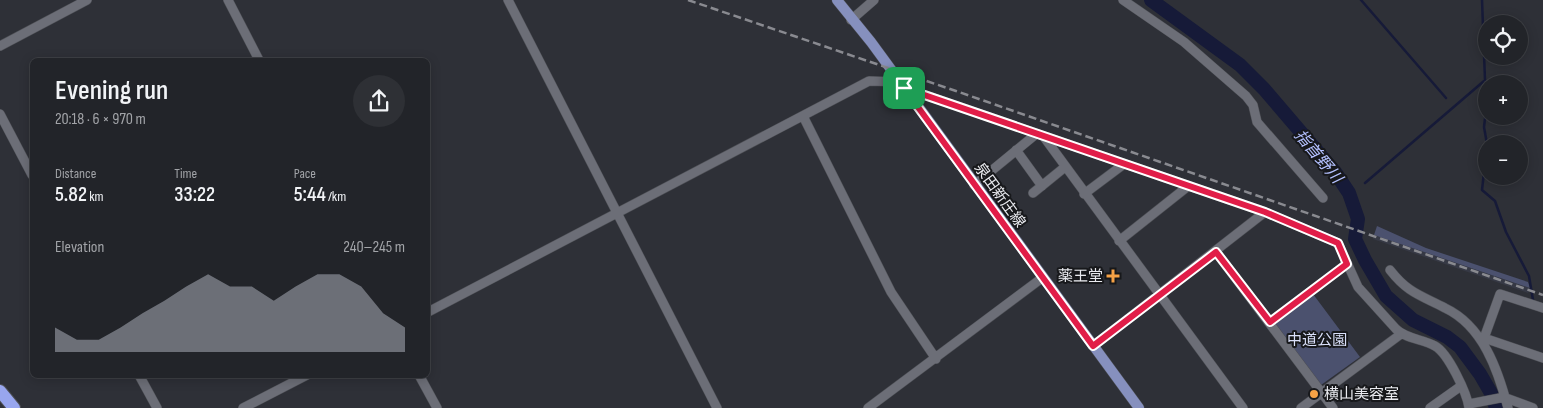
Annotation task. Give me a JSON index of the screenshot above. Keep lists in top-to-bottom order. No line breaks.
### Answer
{"streets":{"main road":["泉田新庄線"]},"water":["指首野川"],"parks":["中道公園"],"places":{"health":["薬王堂"],"other":["横山美容室"]},"page":{"map_buttons":["+","−"],"heading":["Evening run","20:18 · 6 × 970 m"],"stats":[["Distance","5.82 km"],["Time","33:22"],["Pace","5:44 /km"]],"chart":["Elevation","240–245 m"]}}
